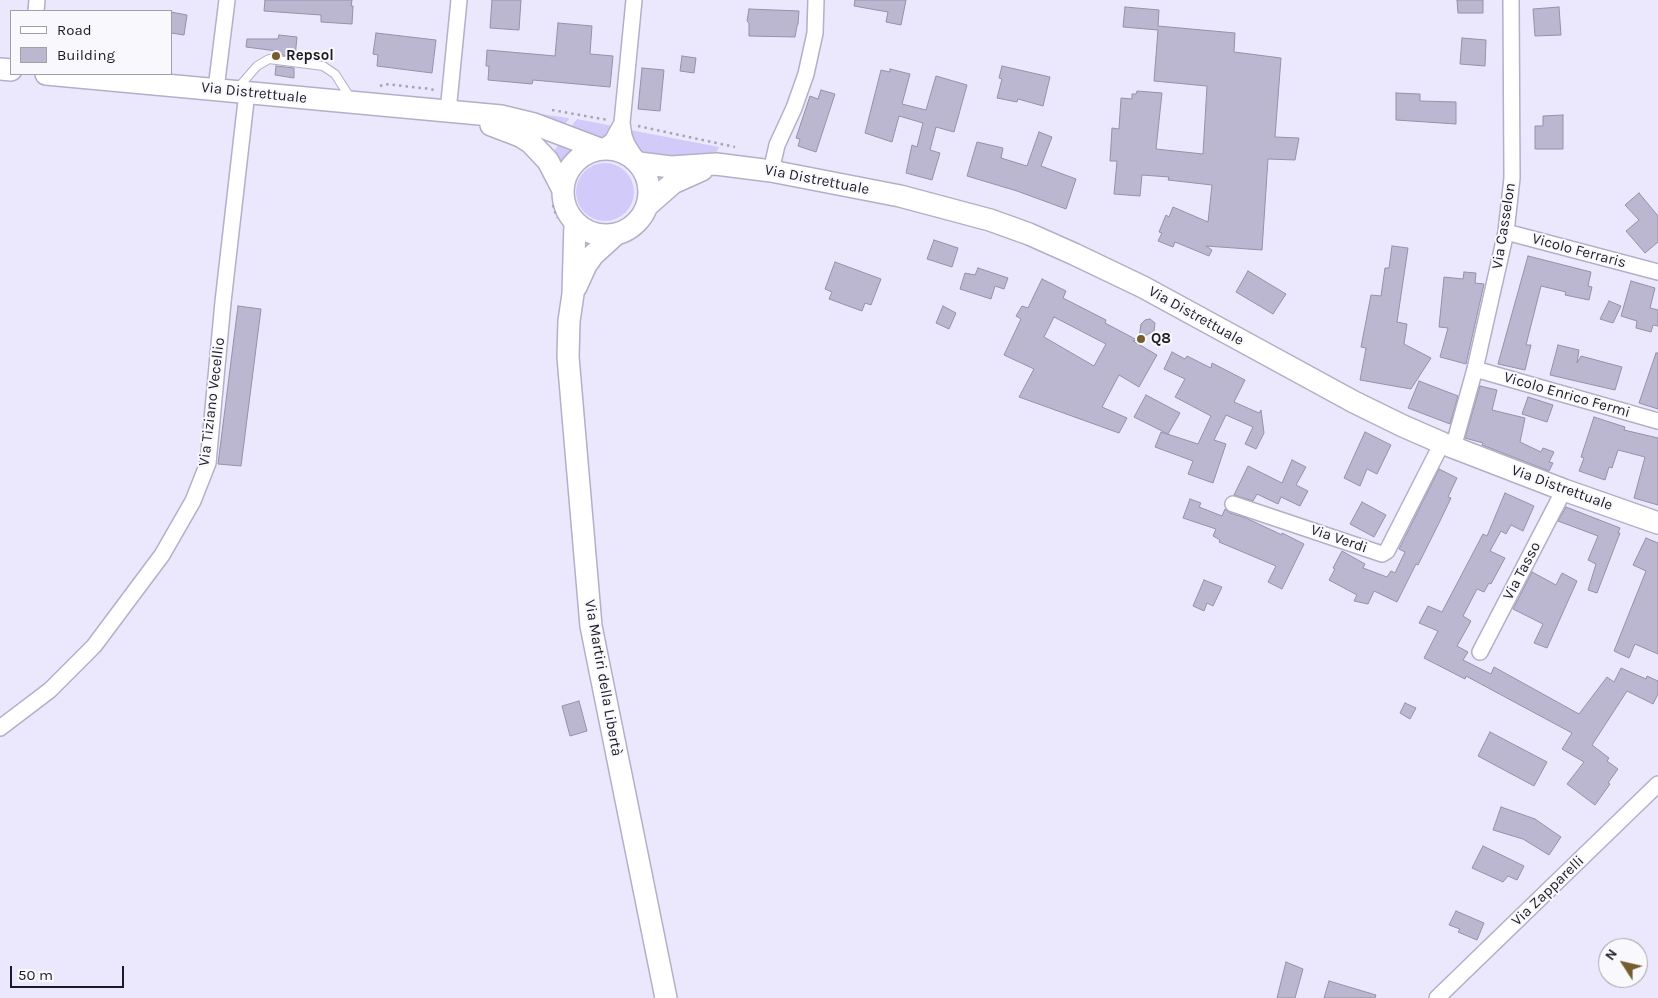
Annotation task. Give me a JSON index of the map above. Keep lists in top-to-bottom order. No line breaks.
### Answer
{"streets":{"main road":["Via Distrettuale","Via Martiri della Libertà"],"street":["Via Casselon","Vicolo Ferraris","Vicolo Enrico Fermi","Via Tiziano Vecellio","Via Verdi","Via Tasso","Via Zapparelli"]},"crossings":[["Via Distrettuale","Via Casselon"],["Via Distrettuale","Via Tiziano Vecellio"],["Via Distrettuale","Via Verdi"],["Via Distrettuale","Via Tasso"],["Via Distrettuale","Via Martiri della Libertà"],["Via Casselon","Vicolo Ferraris"],["Via Casselon","Vicolo Enrico Fermi"],["Via Casselon","Via Verdi"]],"places":["Repsol","Q8"],"legend":["Road","Building"],"scale_bar":"50 m","north":"top left"}
